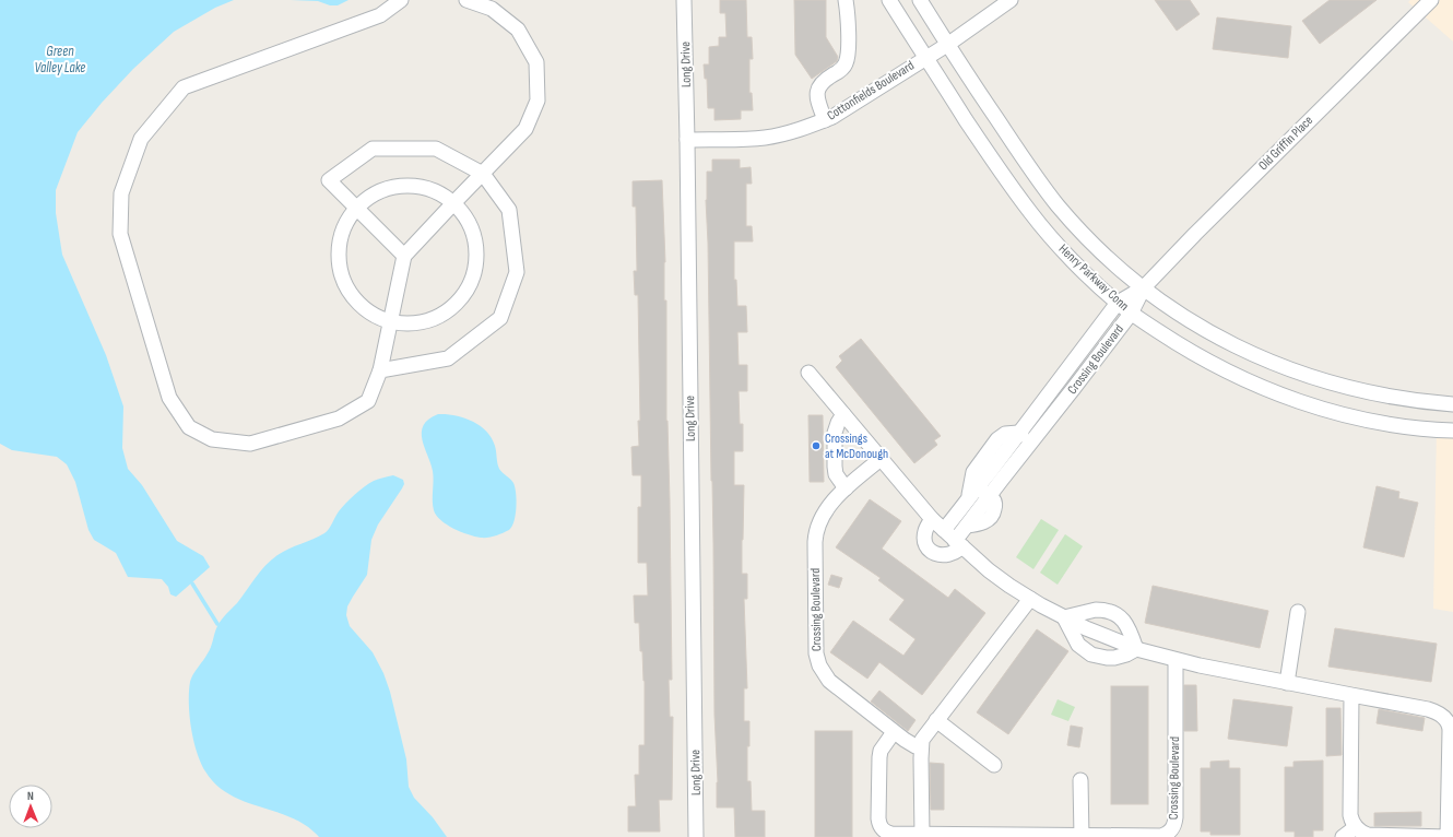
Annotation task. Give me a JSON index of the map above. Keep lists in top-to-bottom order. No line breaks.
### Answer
{"streets":{"street":["Long Drive","Cottonfields Boulevard","Old Griffin Place","Henry Parkway Conn","Crossing Boulevard"]},"crossings":[["Long Drive","Cottonfields Boulevard"],["Cottonfields Boulevard","Henry Parkway Conn"],["Old Griffin Place","Henry Parkway Conn"],["Old Griffin Place","Crossing Boulevard"],["Henry Parkway Conn","Crossing Boulevard"]],"water":["Green Valley Lake"],"places":["Crossings at McDonough"],"north":"top"}
